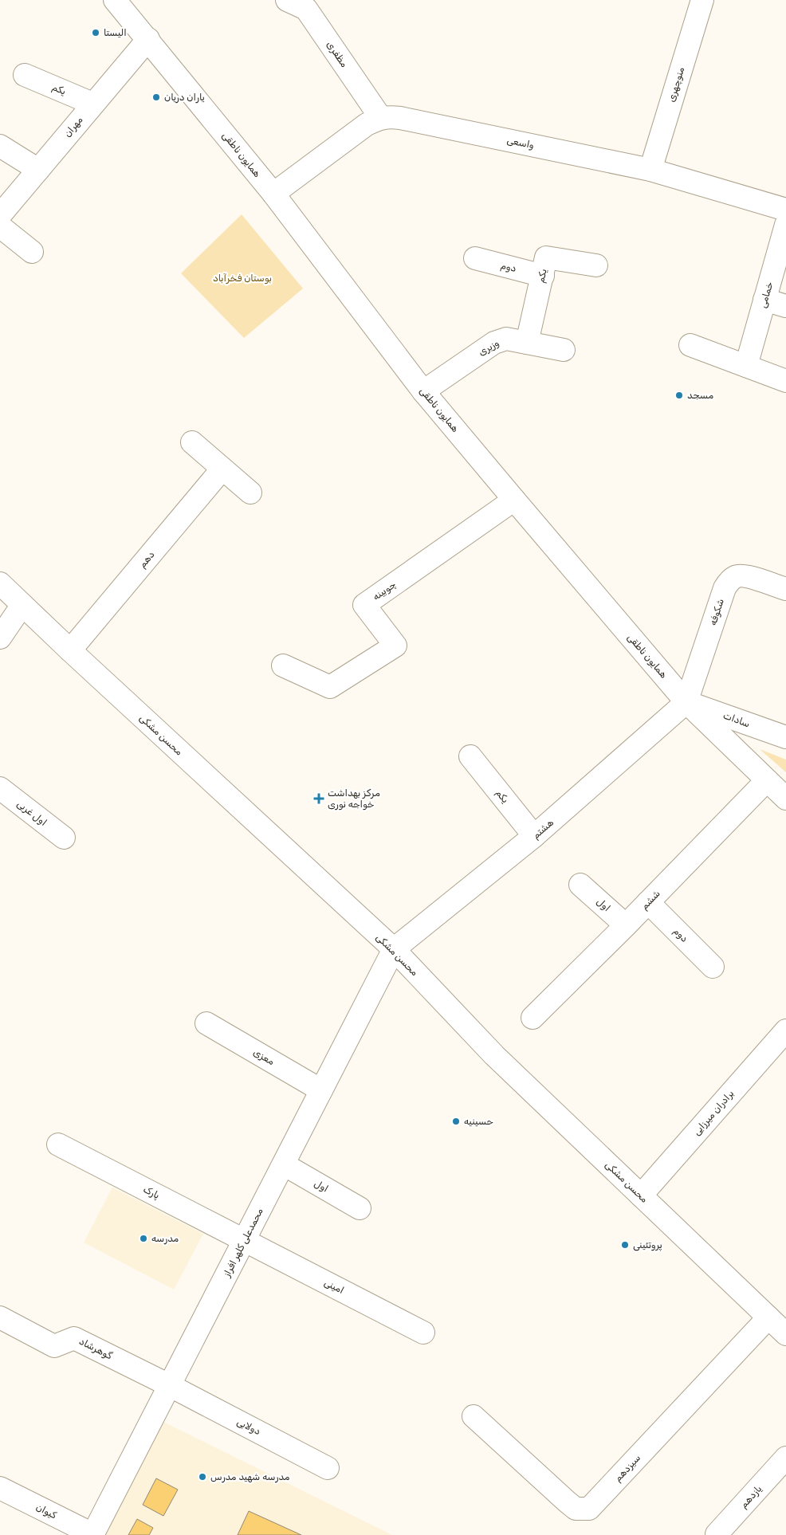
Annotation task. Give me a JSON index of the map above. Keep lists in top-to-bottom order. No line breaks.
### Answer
{"streets":{"street":["مظفری","منوچهری","یکم","مهران","واسعی","همایون ناطقی","دوم","خمامی","وزیری","دهم","چوبینه","شکوفه","سادات","محسن مشکی","اول غربی","هشتم","ششم","اول","معزی","برادران میرزایی","پارک","محمدعلی کلهر افراز","امینی","گوهرشاد","دولابی","سیزدهم","یازدهم","کیوان"]},"crossings":[["مظفری","واسعی"],["منوچهری","واسعی"],["یکم","مهران"],["یکم","دوم"],["یکم","وزیری"],["یکم","هشتم"],["مهران","همایون ناطقی"],["همایون ناطقی","وزیری"],["همایون ناطقی","چوبینه"],["همایون ناطقی","شکوفه"],["همایون ناطقی","سادات"],["همایون ناطقی","هشتم"],["همایون ناطقی","ششم"],["دوم","ششم"],["دهم","محسن مشکی"],["شکوفه","سادات"],["شکوفه","هشتم"],["سادات","هشتم"],["محسن مشکی","هشتم"],["محسن مشکی","برادران میرزایی"],["محسن مشکی","محمدعلی کلهر افراز"],["محسن مشکی","سیزدهم"],["هشتم","محمدعلی کلهر افراز"],["ششم","اول"],["اول","محمدعلی کلهر افراز"],["معزی","محمدعلی کلهر افراز"],["پارک","محمدعلی کلهر افراز"],["پارک","امینی"],["محمدعلی کلهر افراز","امینی"],["محمدعلی کلهر افراز","گوهرشاد"],["محمدعلی کلهر افراز","دولابی"],["محمدعلی کلهر افراز","کیوان"],["گوهرشاد","دولابی"]],"parks":["بوستان فخرآباد"],"places":{"other":["الیستا","یاران دریان","مسجد","حسینیه","مدرسه","پروتئینی","مدرسه شهید مدرس"],"health":["مرکز بهداشت خواجه نوری"]}}
